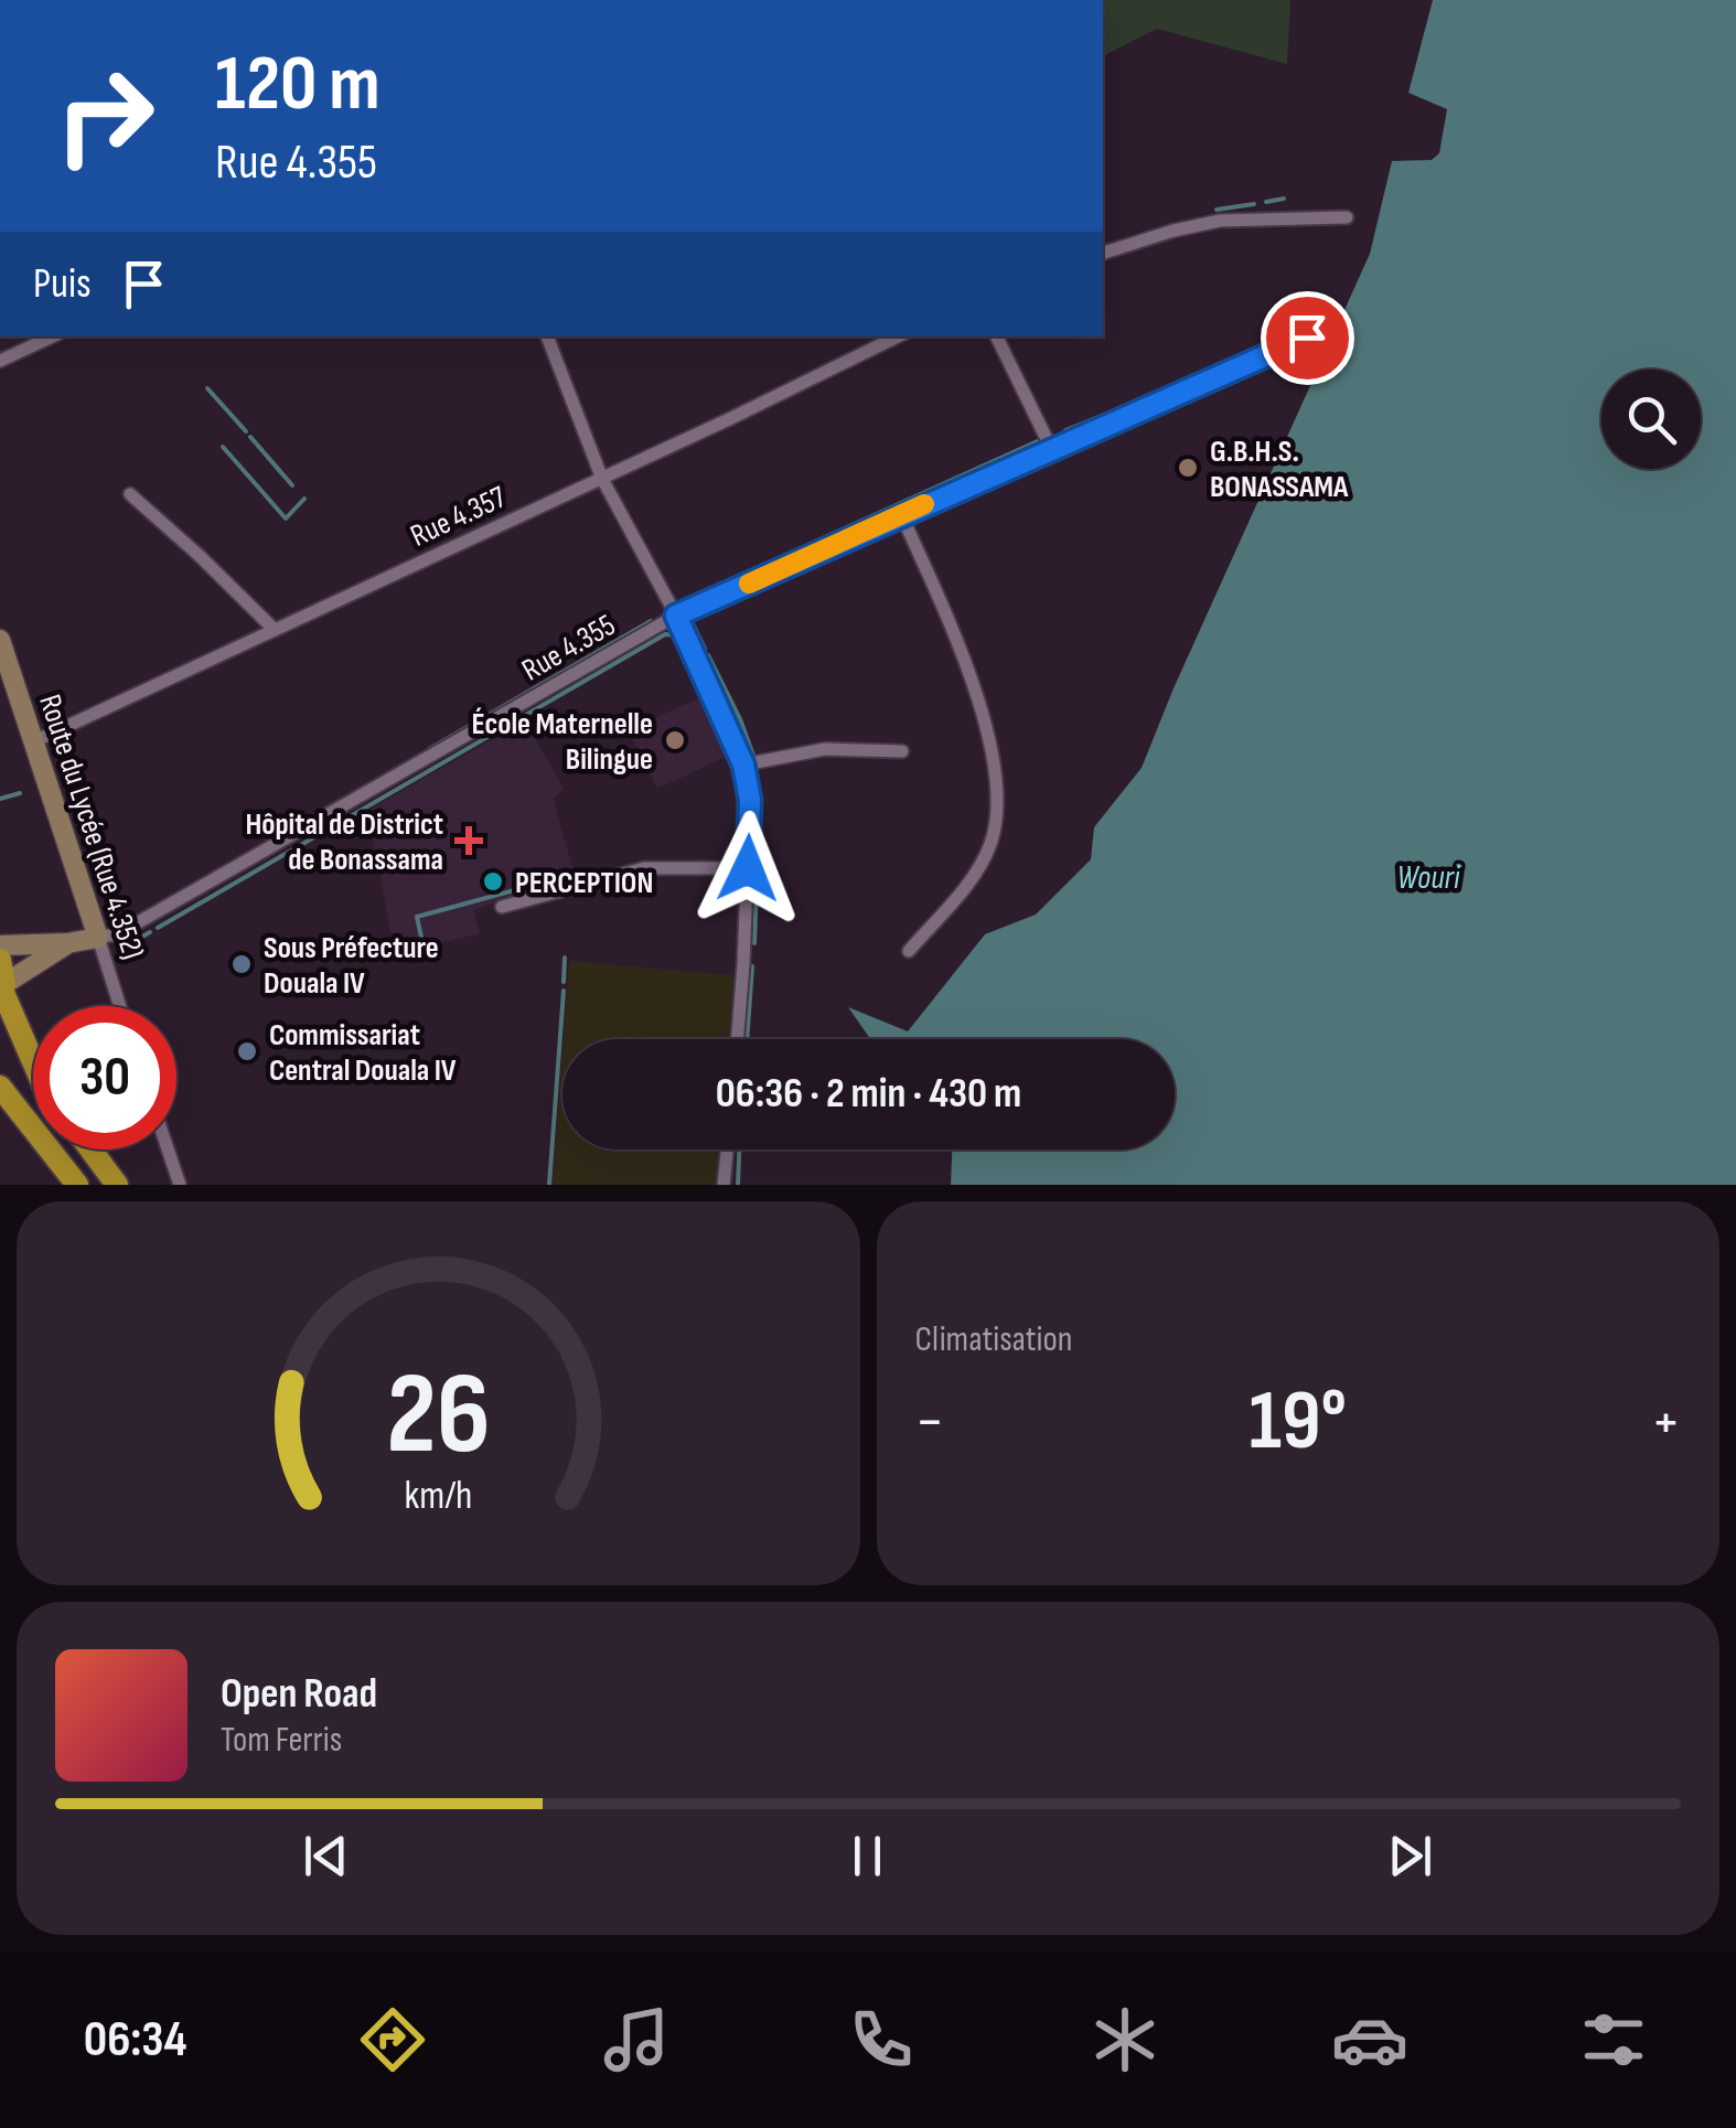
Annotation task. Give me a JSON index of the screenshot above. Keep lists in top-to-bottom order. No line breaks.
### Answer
{"streets":{"main road":["Route du Lycée (Rue 4.352)"],"street":["Rue 4.357","Rue 4.355"]},"crossings":[["Rue 4.357","Route du Lycée (Rue 4.352)"],["Rue 4.355","Route du Lycée (Rue 4.352)"]],"water":["Wouri"],"places":{"other":["G.B.H.S. BONASSAMA","École Maternelle Bilingue","PERCEPTION","Sous Préfecture Douala IV","Commissariat Central Douala IV"],"health":["Hôpital de District de Bonassama"]},"page":{"turn":["120 m","Rue 4.355"],"then":"Puis","limit":"30","trip":"06:36 · 2 min · 430 m","tile":"Climatisation","heat":["−","19°","+"],"song":["Open Road","Tom Ferris"],"tabs":"06:34","gauge":["26","km/h"]}}
